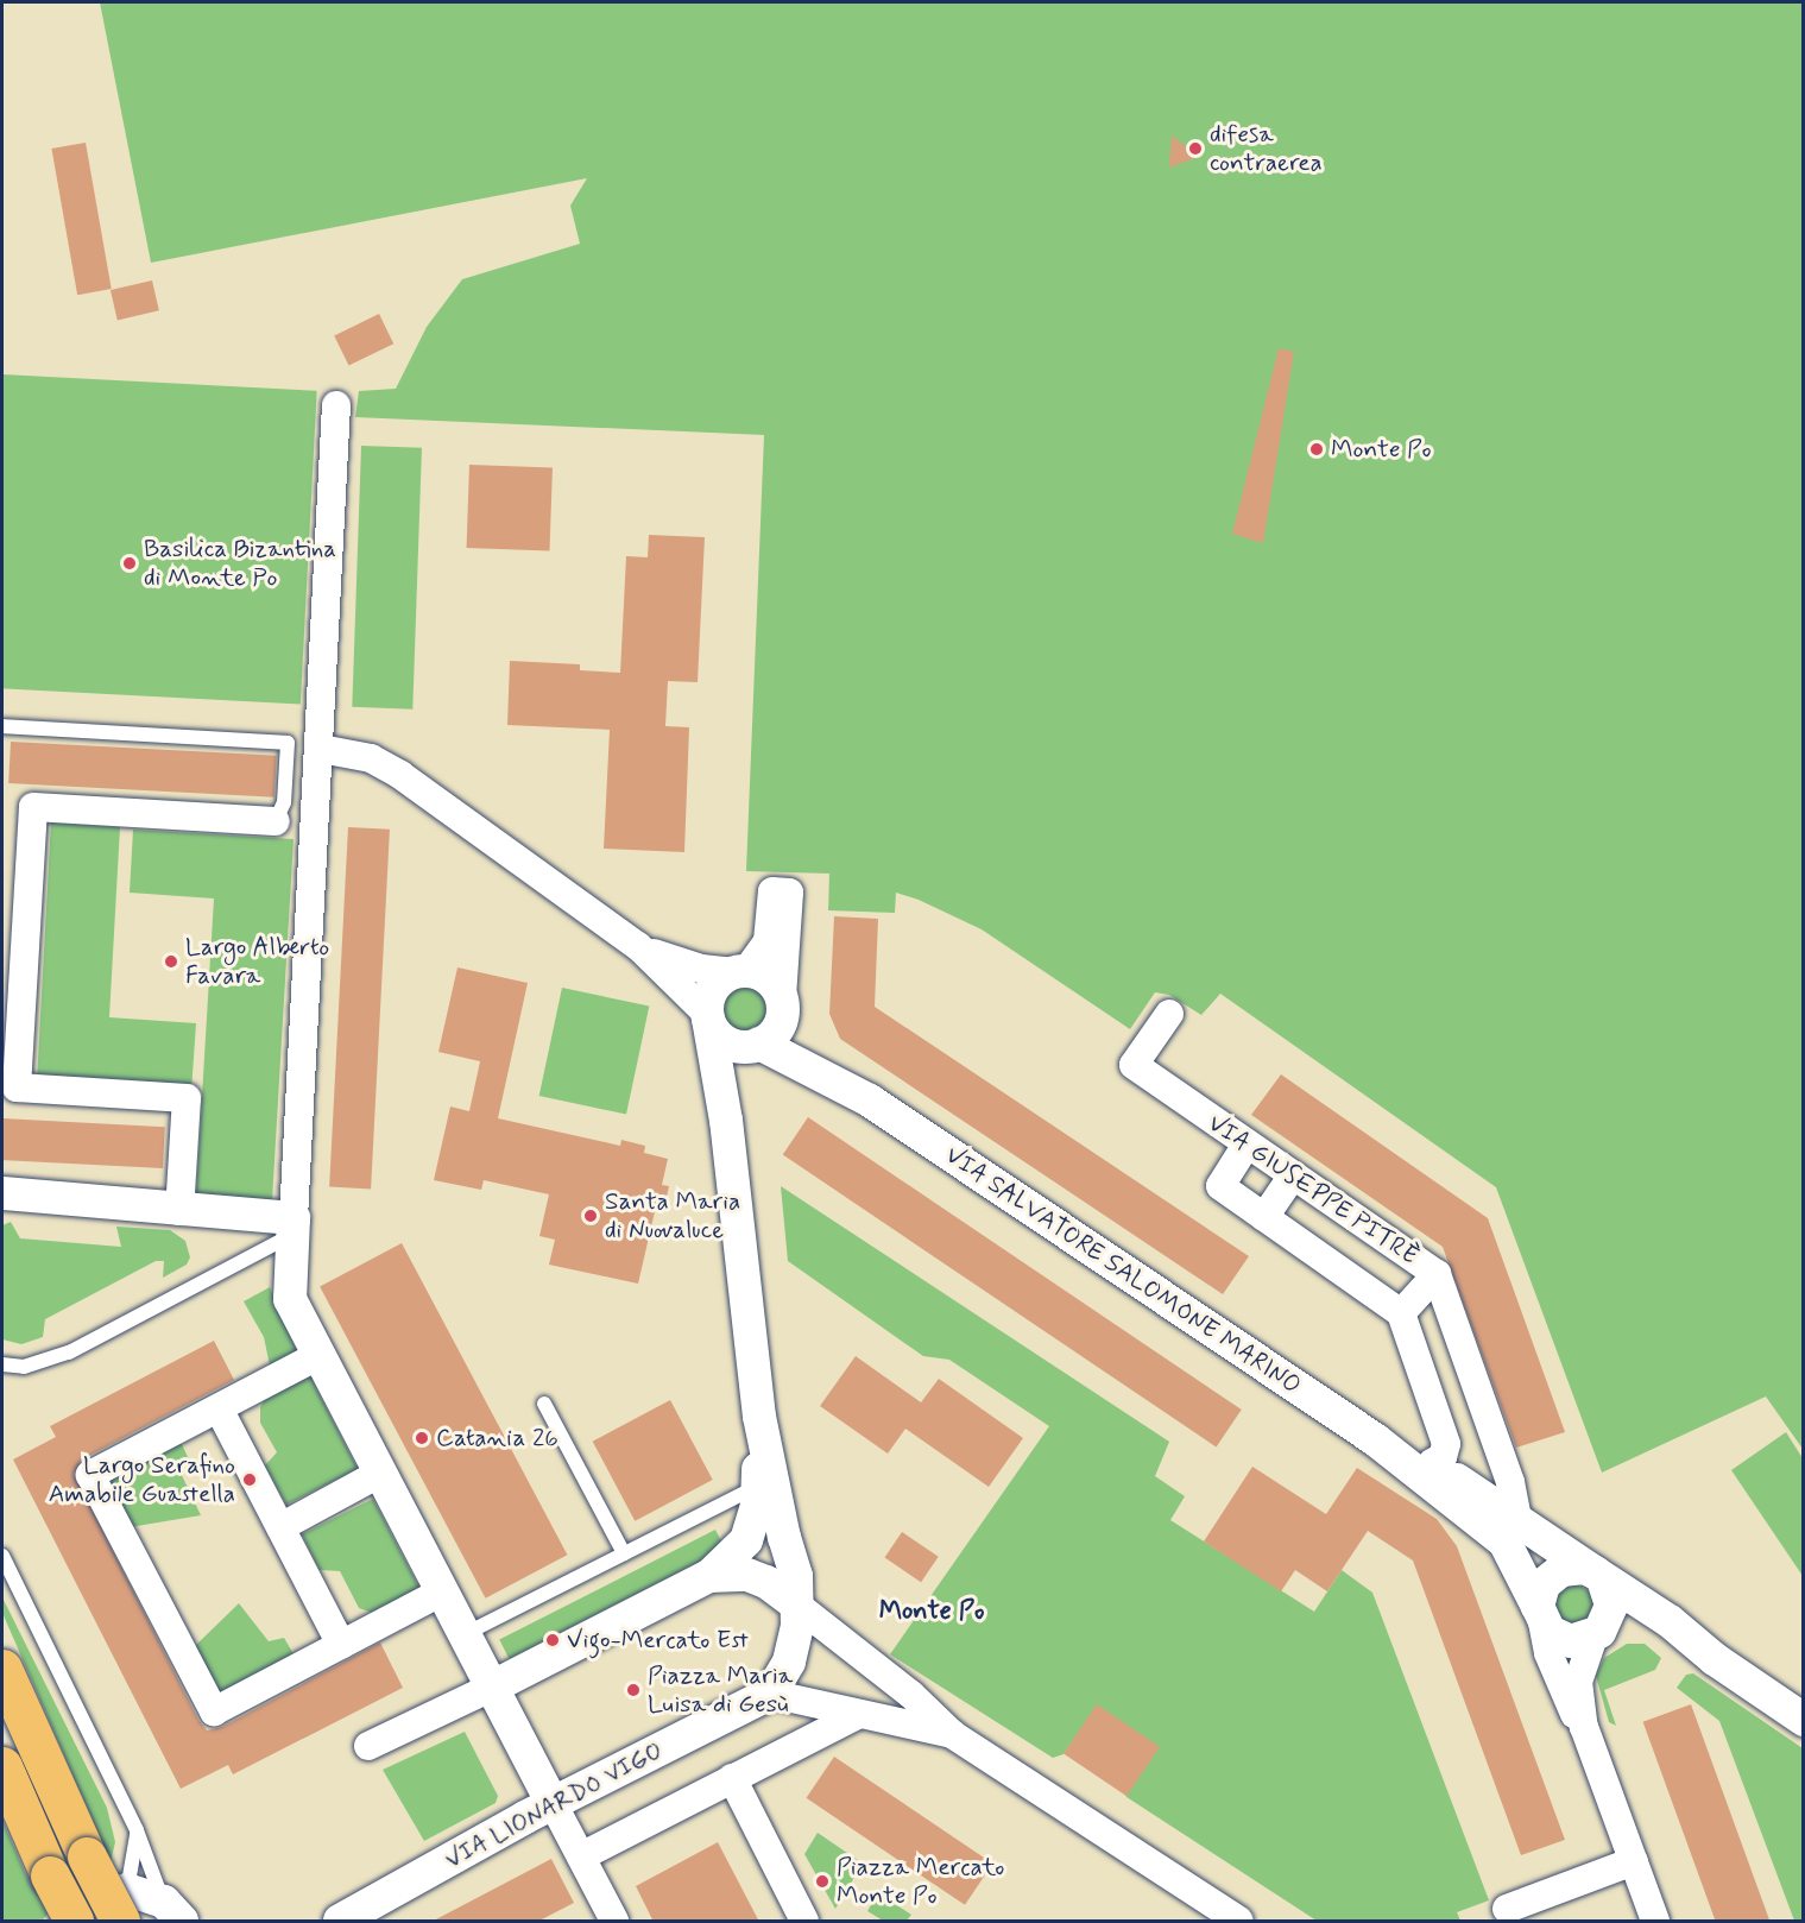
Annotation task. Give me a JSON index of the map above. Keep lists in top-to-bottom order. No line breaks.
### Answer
{"streets":{"street":["VIA GIUSEPPE PITRÈ","VIA SALVATORE SALOMONE MARINO","VIA LIONARDO VIGO"]},"districts":["Monte Po"],"places":["difesa contraerea","Monte Po","Basilica Bizantina di Monte Po","Largo Alberto Favara","Santa Maria di Nuovaluce","Catania 26","Largo Serafino Amabile Guastella","Vigo-Mercato Est","Piazza Maria Luisa di Gesù","Piazza Mercato Monte Po"]}
